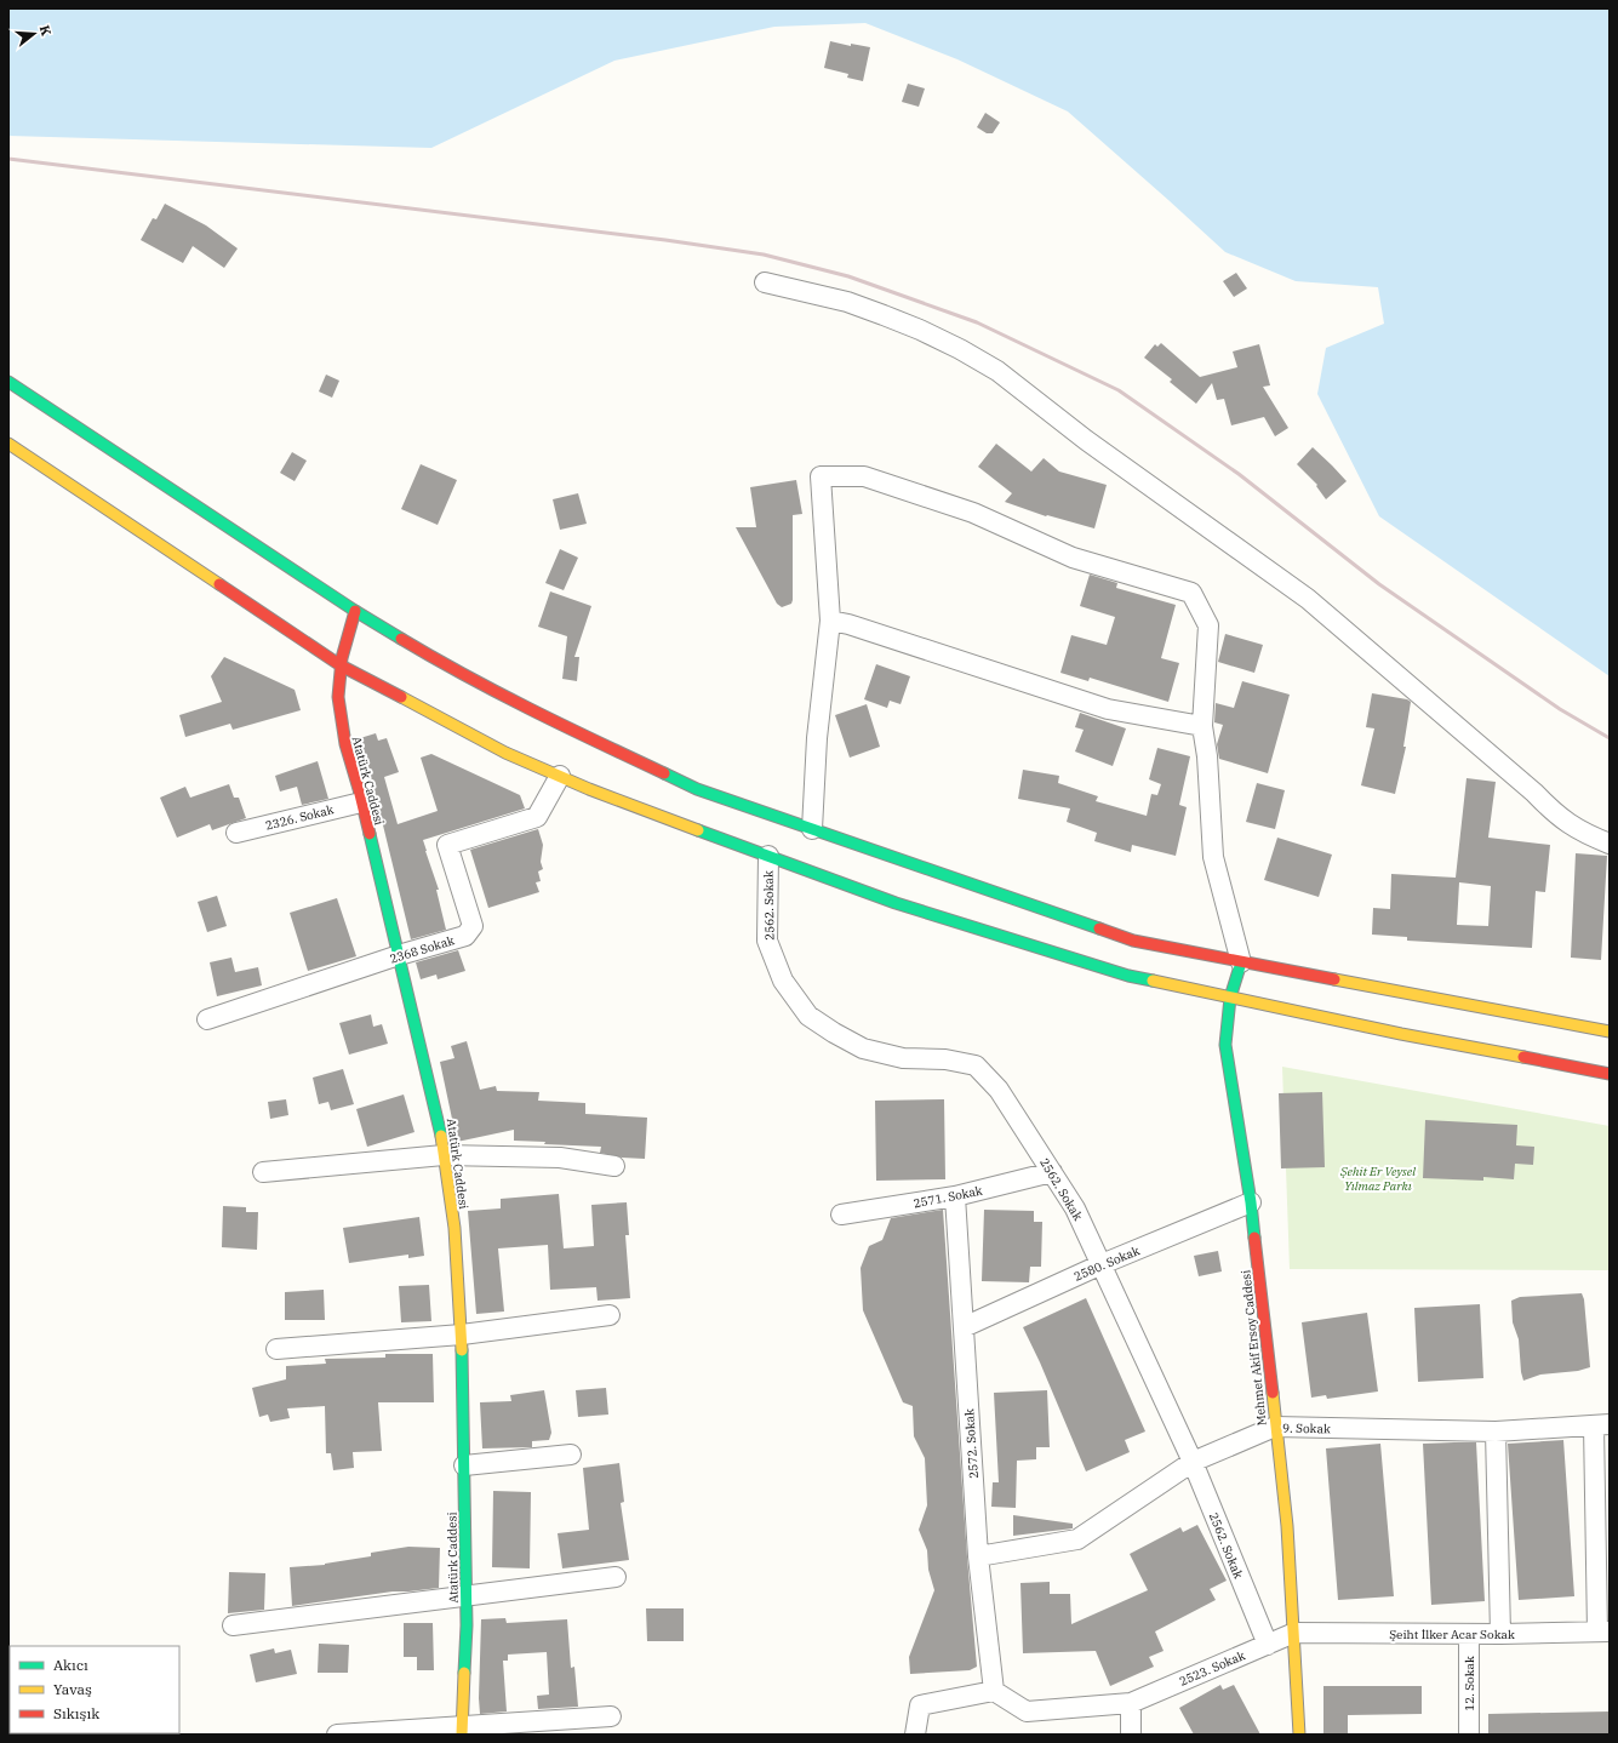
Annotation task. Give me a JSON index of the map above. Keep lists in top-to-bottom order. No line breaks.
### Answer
{"streets":{"main road":["Atatürk Caddesi","Mehmet Akif Ersoy Caddesi"],"street":["2326. Sokak","2562. Sokak","2368 Sokak","2571. Sokak","2580. Sokak","9. Sokak","2572. Sokak","Şeiht İlker Acar Sokak","2523. Sokak","12. Sokak"]},"crossings":[["Atatürk Caddesi","2326. Sokak"],["Atatürk Caddesi","2368 Sokak"],["2562. Sokak","2571. Sokak"],["2562. Sokak","2580. Sokak"],["2562. Sokak","9. Sokak"],["2562. Sokak","2523. Sokak"],["2571. Sokak","2572. Sokak"],["2580. Sokak","Mehmet Akif Ersoy Caddesi"],["2580. Sokak","2572. Sokak"],["Mehmet Akif Ersoy Caddesi","9. Sokak"],["Mehmet Akif Ersoy Caddesi","Şeiht İlker Acar Sokak"],["Mehmet Akif Ersoy Caddesi","2523. Sokak"],["9. Sokak","2572. Sokak"],["2572. Sokak","2523. Sokak"],["Şeiht İlker Acar Sokak","2523. Sokak"],["Şeiht İlker Acar Sokak","12. Sokak"]],"parks":["Şehit Er Veysel Yılmaz Parkı"],"legend":["Akıcı","Yavaş","Sıkışık"],"north":"right"}
